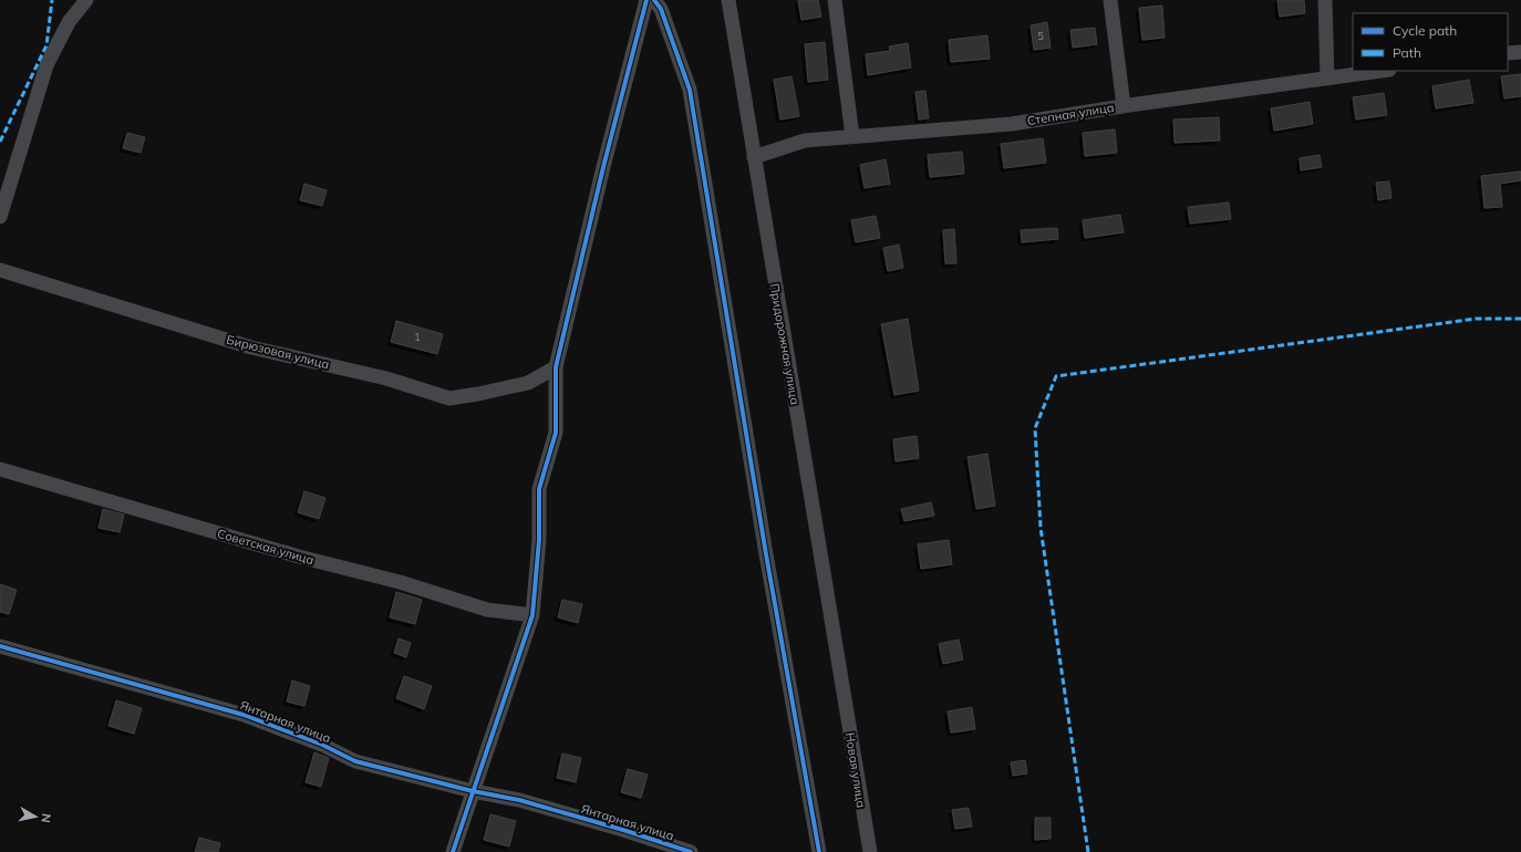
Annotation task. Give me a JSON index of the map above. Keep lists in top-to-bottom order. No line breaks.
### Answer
{"streets":{"street":["Степная улица","Придорожная улица","Бирюзовая улица","Советская улица","Янтарная улица","Новая улица"]},"crossings":[["Степная улица","Придорожная улица"],["Придорожная улица","Новая улица"]],"house_numbers":["5","1"],"legend":["Cycle path","Path"],"north":"right"}
